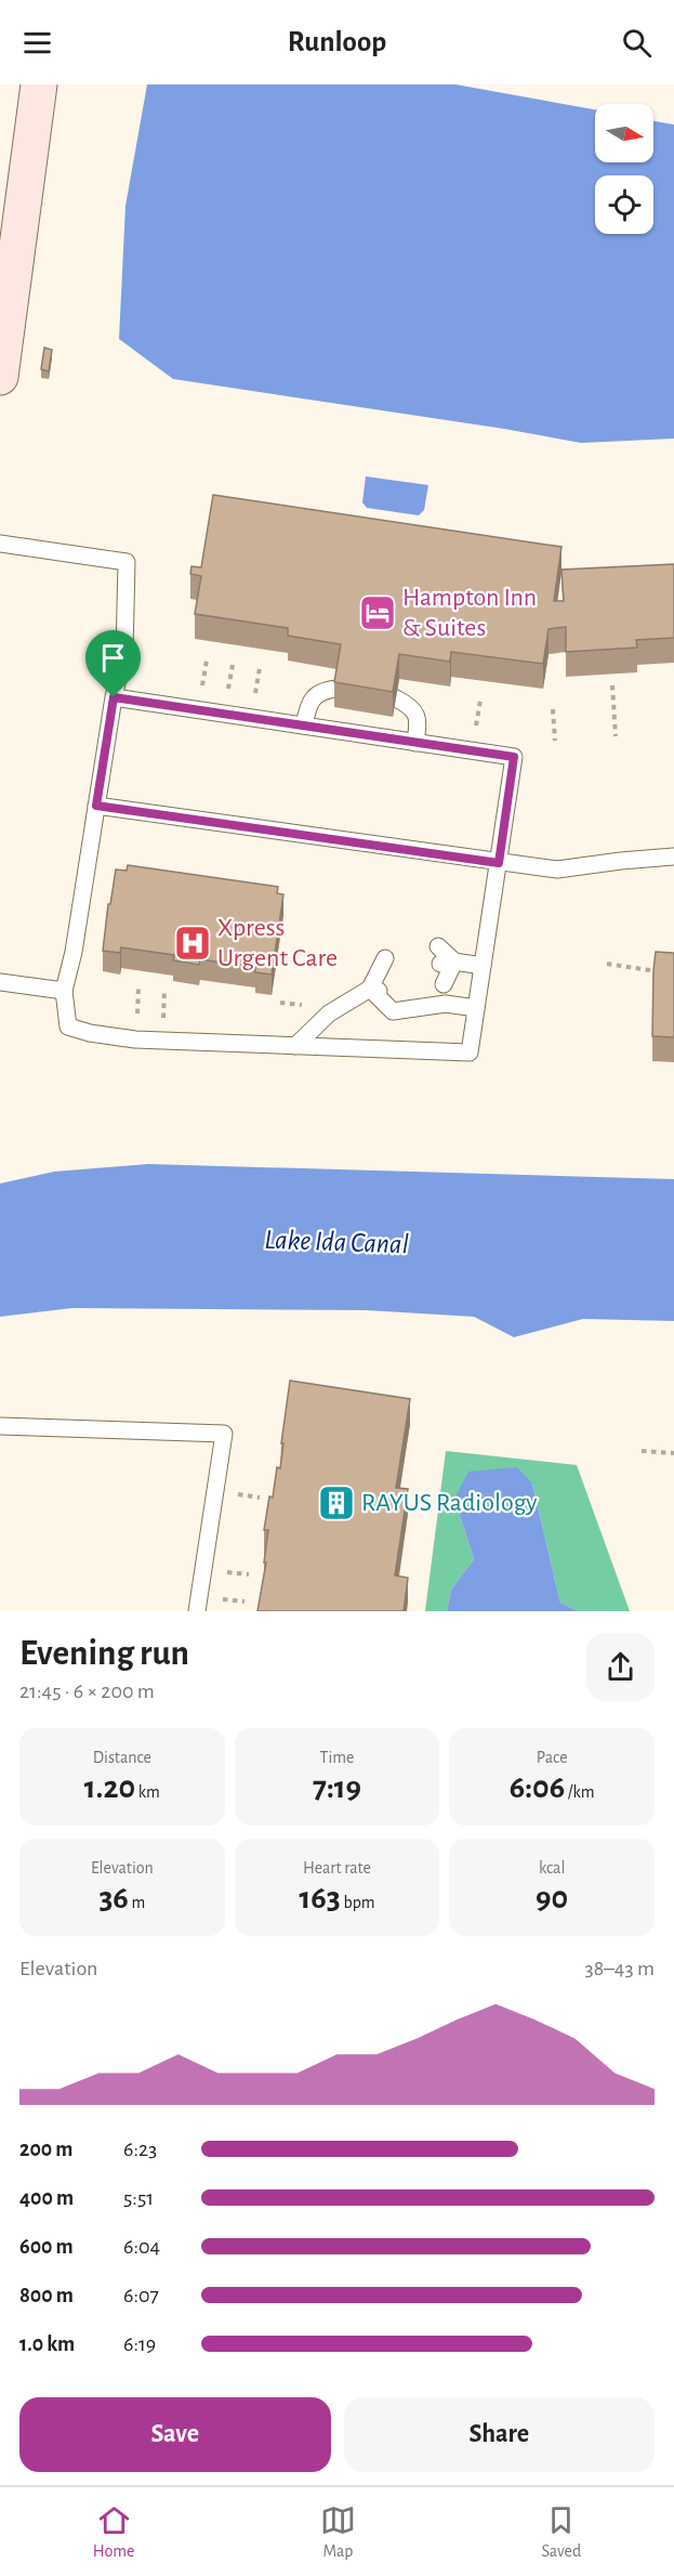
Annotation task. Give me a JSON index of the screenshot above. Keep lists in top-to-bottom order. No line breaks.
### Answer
{"water":["Lake Ida Canal"],"places":{"hotel":["Hampton Inn & Suites"],"hospital":["Xpress Urgent Care"],"building":["RAYUS Radiology"]},"north":"right","page":{"header":"Runloop","heading":["Evening run","21:45 · 6 × 200 m"],"stats":[["Distance","1.20 km"],["Time","7:19"],["Pace","6:06 /km"],["Elevation","36 m"],["Heart rate","163 bpm"],["kcal","90"]],"chart":["Elevation","38–43 m"],"list":[{"name":"200 m","note":"6:23"},{"name":"400 m","note":"5:51"},{"name":"600 m","note":"6:04"},{"name":"800 m","note":"6:07"},{"name":"1.0 km","note":"6:19"}],"buttons":["Save","Share"],"tabs":["Home","Map","Saved"]}}
